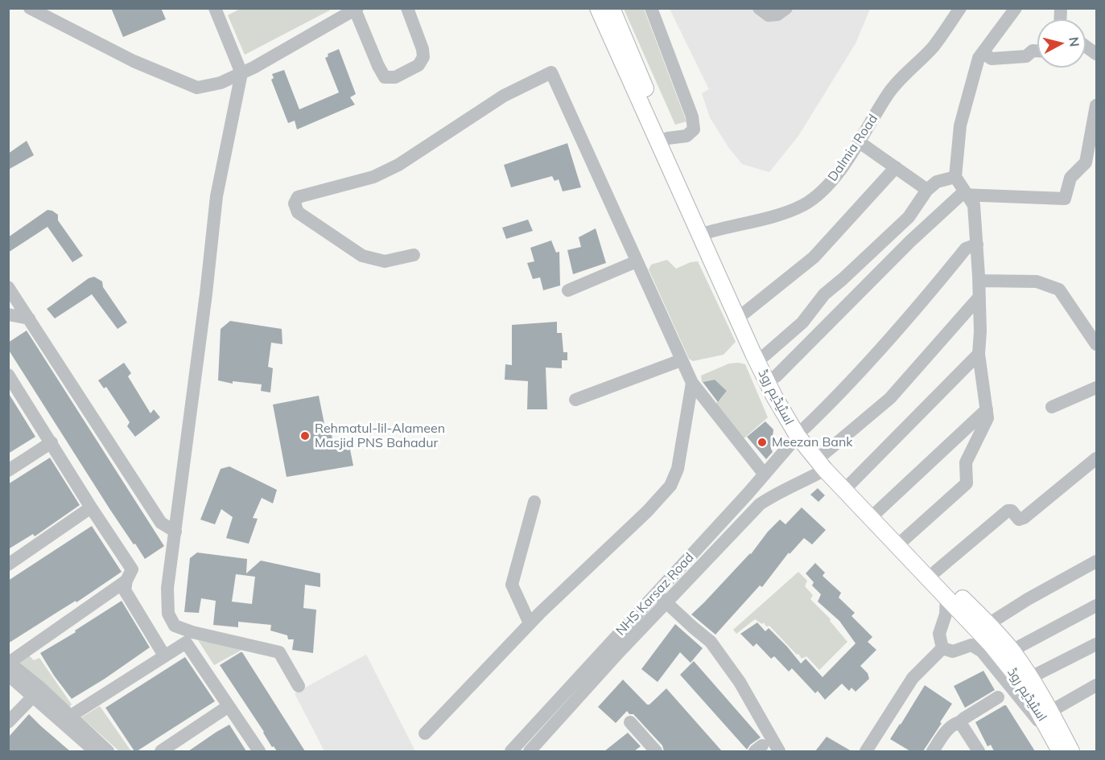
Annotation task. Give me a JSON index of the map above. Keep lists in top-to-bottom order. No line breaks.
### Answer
{"streets":{"main road":["اسٹیڈیم روڈ"],"street":["Dalmia Road","NHS Karsaz Road"]},"crossings":[["Dalmia Road","اسٹیڈیم روڈ"],["اسٹیڈیم روڈ","NHS Karsaz Road"]],"places":["Rehmatul-lil-Alameen Masjid PNS Bahadur","Meezan Bank"],"north":"right"}
